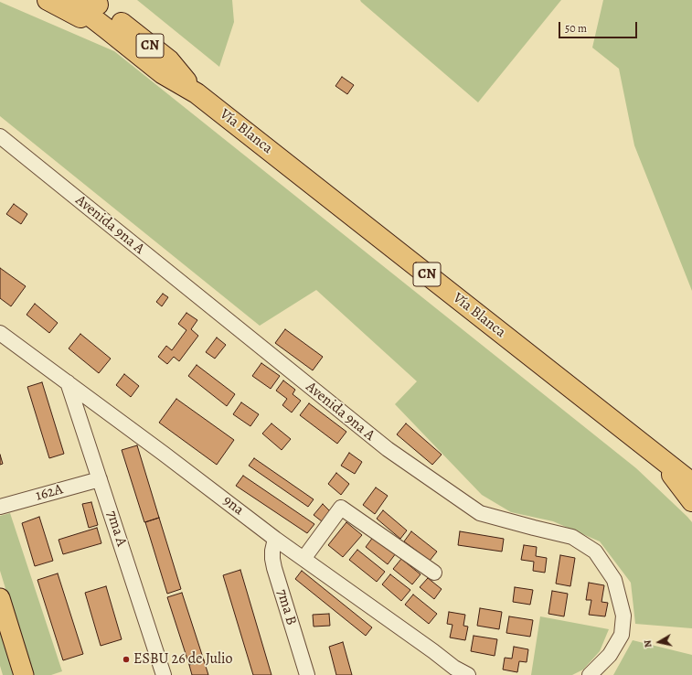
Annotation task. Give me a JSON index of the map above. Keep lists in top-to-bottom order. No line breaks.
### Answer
{"streets":{"highway":["CN","Vía Blanca"],"street":["Avenida 9na A","162A","9na","7ma A","7ma B"]},"crossings":[["162A","7ma A"],["9na","7ma A"],["9na","7ma B"]],"places":["ESBU 26 de Julio"],"scale_bar":"50 m","north":"left"}
